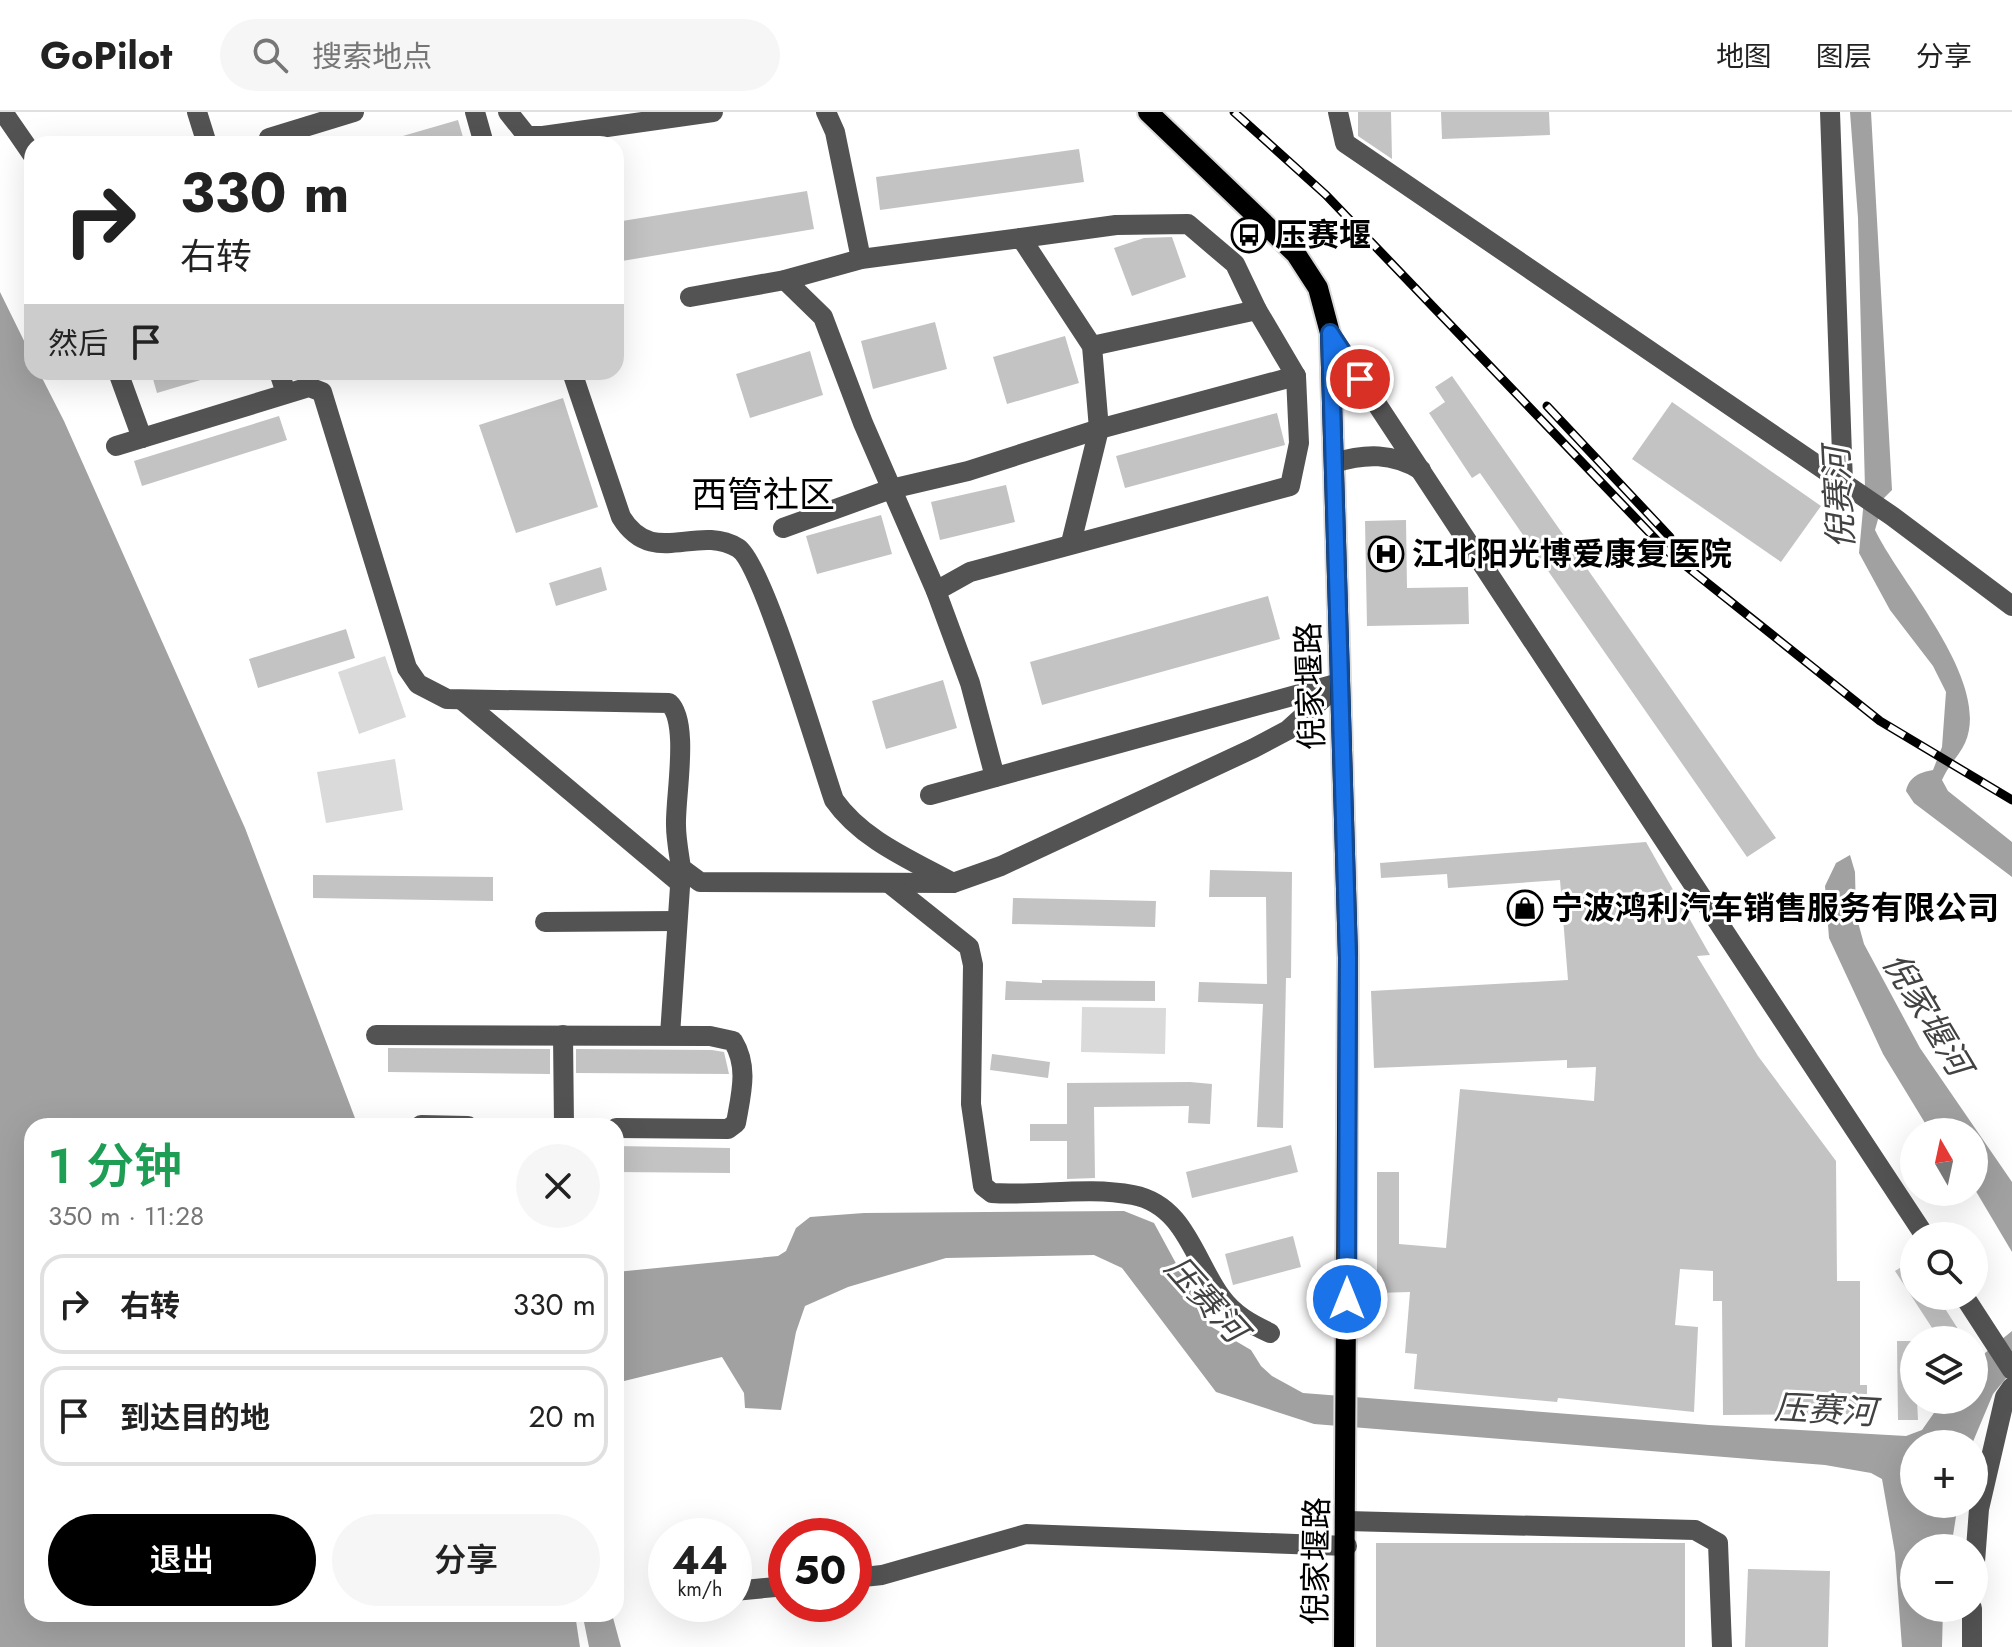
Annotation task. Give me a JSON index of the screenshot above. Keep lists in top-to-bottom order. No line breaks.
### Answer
{"streets":{"main road":["倪家堰路"]},"districts":["西管社区"],"water":["倪赛河","倪家堰河","压赛河"],"places":{"bus stop":["压赛堰"],"hospital":["江北阳光博爱康复医院"],"shop":["宁波鸿利汽车销售服务有限公司"]},"north":"top","page":{"header":"GoPilot","search":"搜索地点","nav":["地图","图层","分享"],"turn":["330 m","右转"],"then":"然后","map_buttons":["+","−"],"heading":["1 分钟","350 m · 11:28"],"list":[{"name":"右转","value":"330 m"},{"name":"到达目的地","value":"20 m"}],"buttons":["退出","分享"],"speed":"44 km/h","limit":"50"}}
